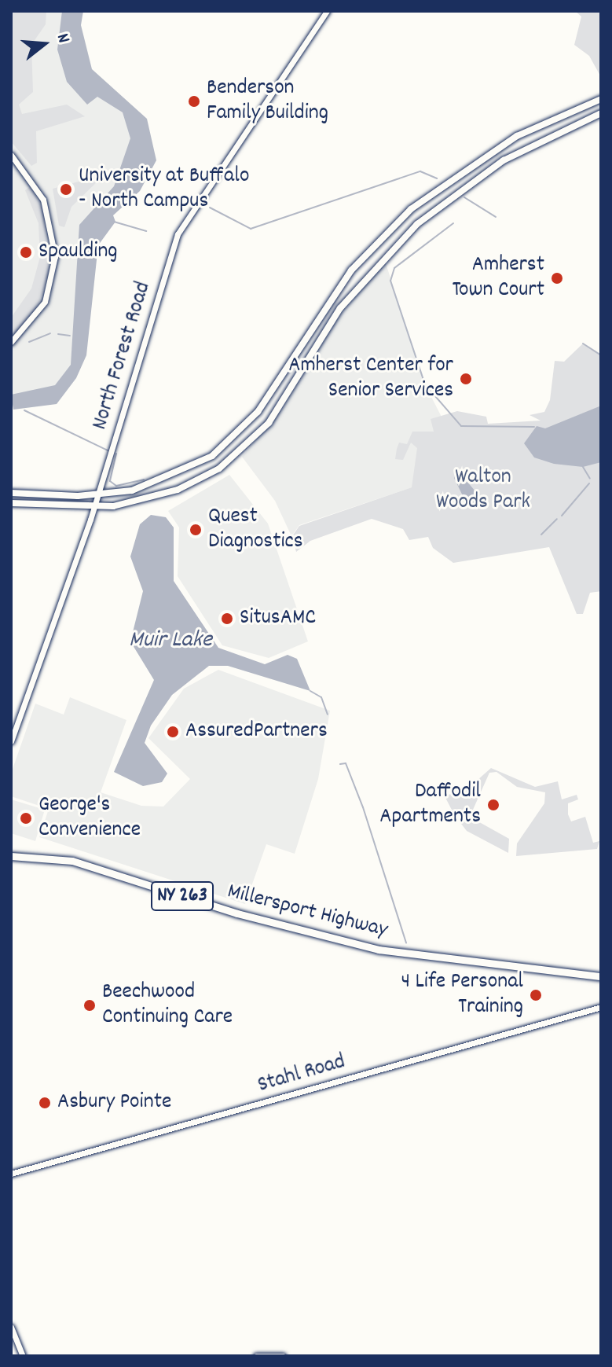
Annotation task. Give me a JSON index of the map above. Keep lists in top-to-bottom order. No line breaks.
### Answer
{"streets":{"main road":["NY 263","Millersport Highway"],"street":["North Forest Road","Stahl Road"]},"water":["Muir Lake"],"parks":["Walton Woods Park"],"places":["Benderson Family Building","University at Buffalo - North Campus","Spaulding","Amherst Town Court","Amherst Center for Senior Services","Quest Diagnostics","SitusAMC","AssuredPartners","Daffodil Apartments","George's Convenience","4 Life Personal Training","Beechwood Continuing Care","Asbury Pointe"],"north":"right"}
